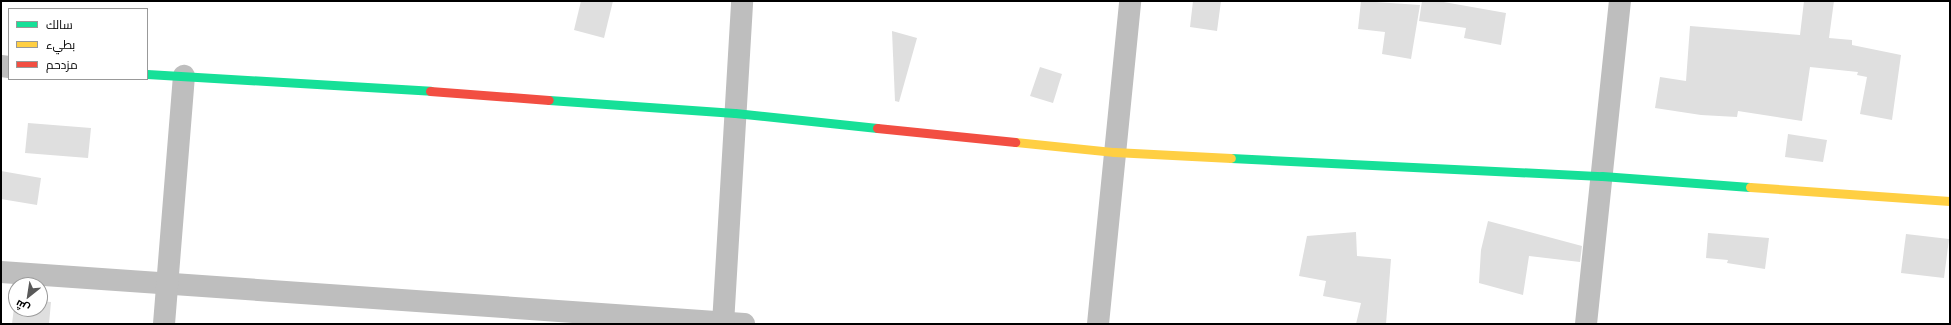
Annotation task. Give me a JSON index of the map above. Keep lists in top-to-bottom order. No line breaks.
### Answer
{"legend":["سالك","بطيء","مزدحم"],"north":"bottom left"}
